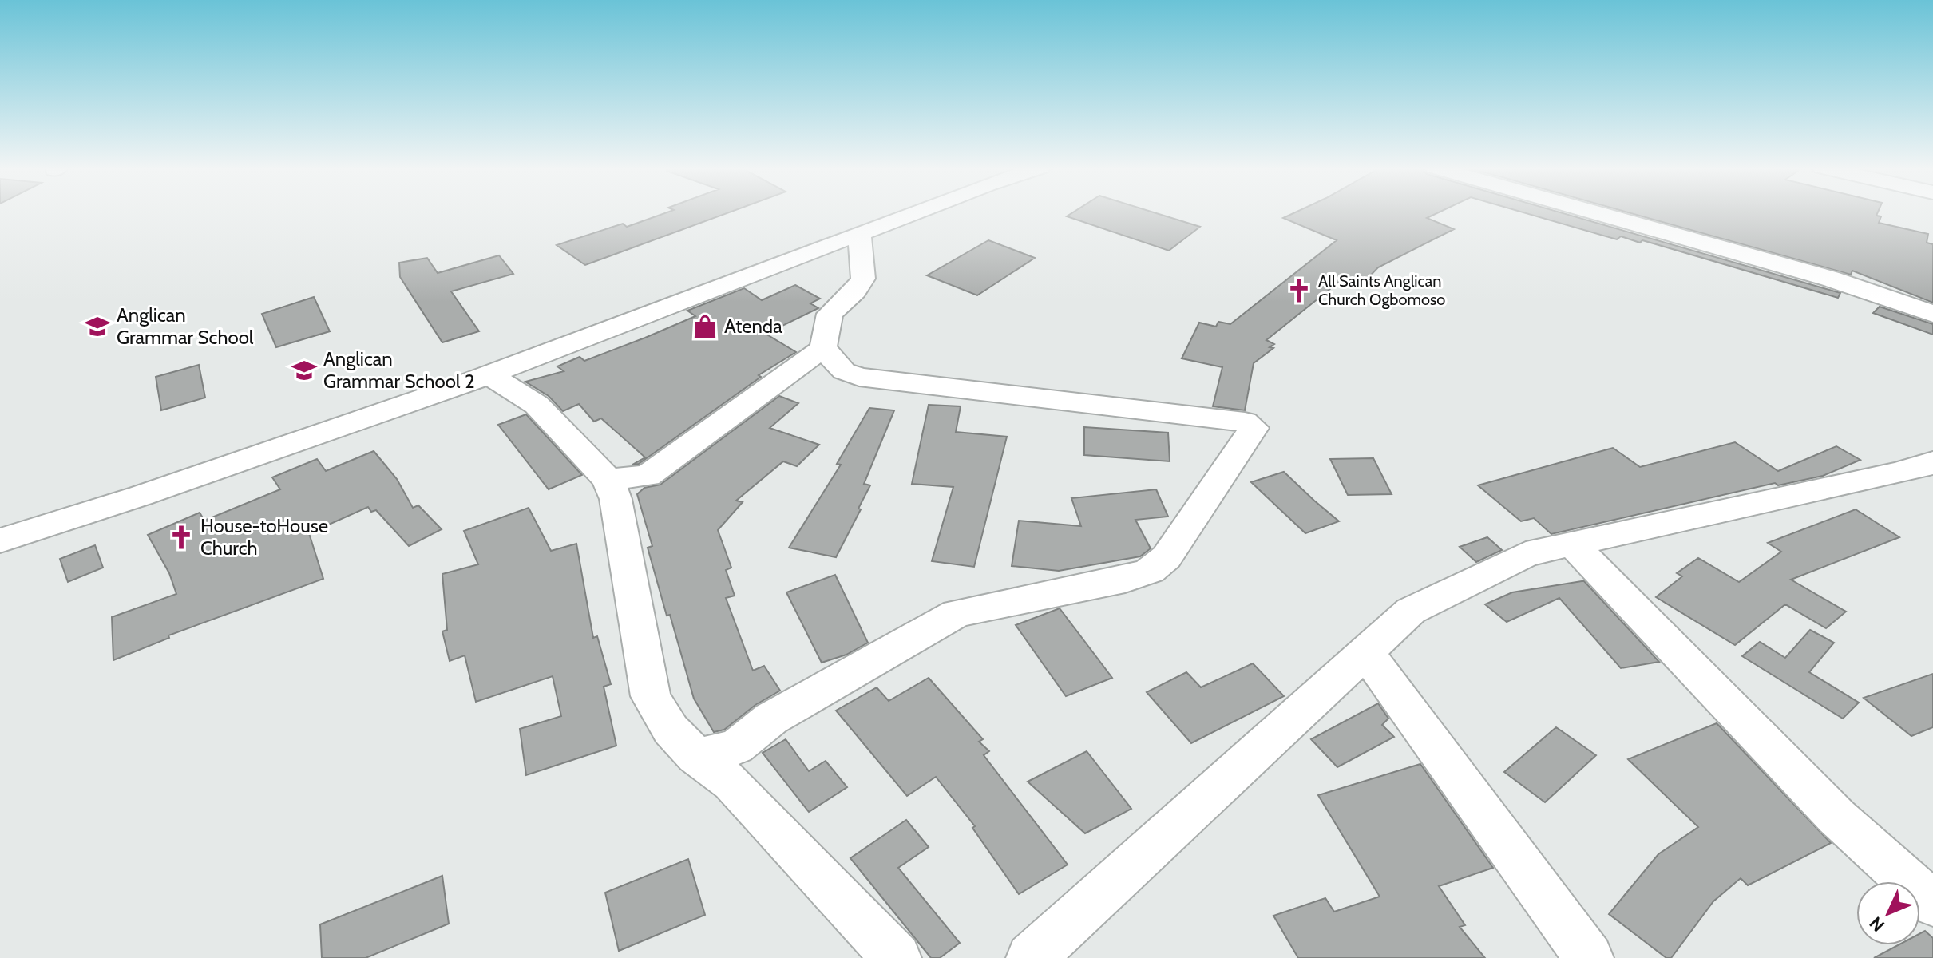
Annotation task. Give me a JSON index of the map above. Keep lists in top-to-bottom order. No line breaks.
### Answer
{"places":{"church":["All Saints Anglican Church Ogbomoso","House-toHouse Church"],"school or university":["Anglican Grammar School","Anglican Grammar School 2"],"shop":["Atenda"]},"north":"bottom left"}
